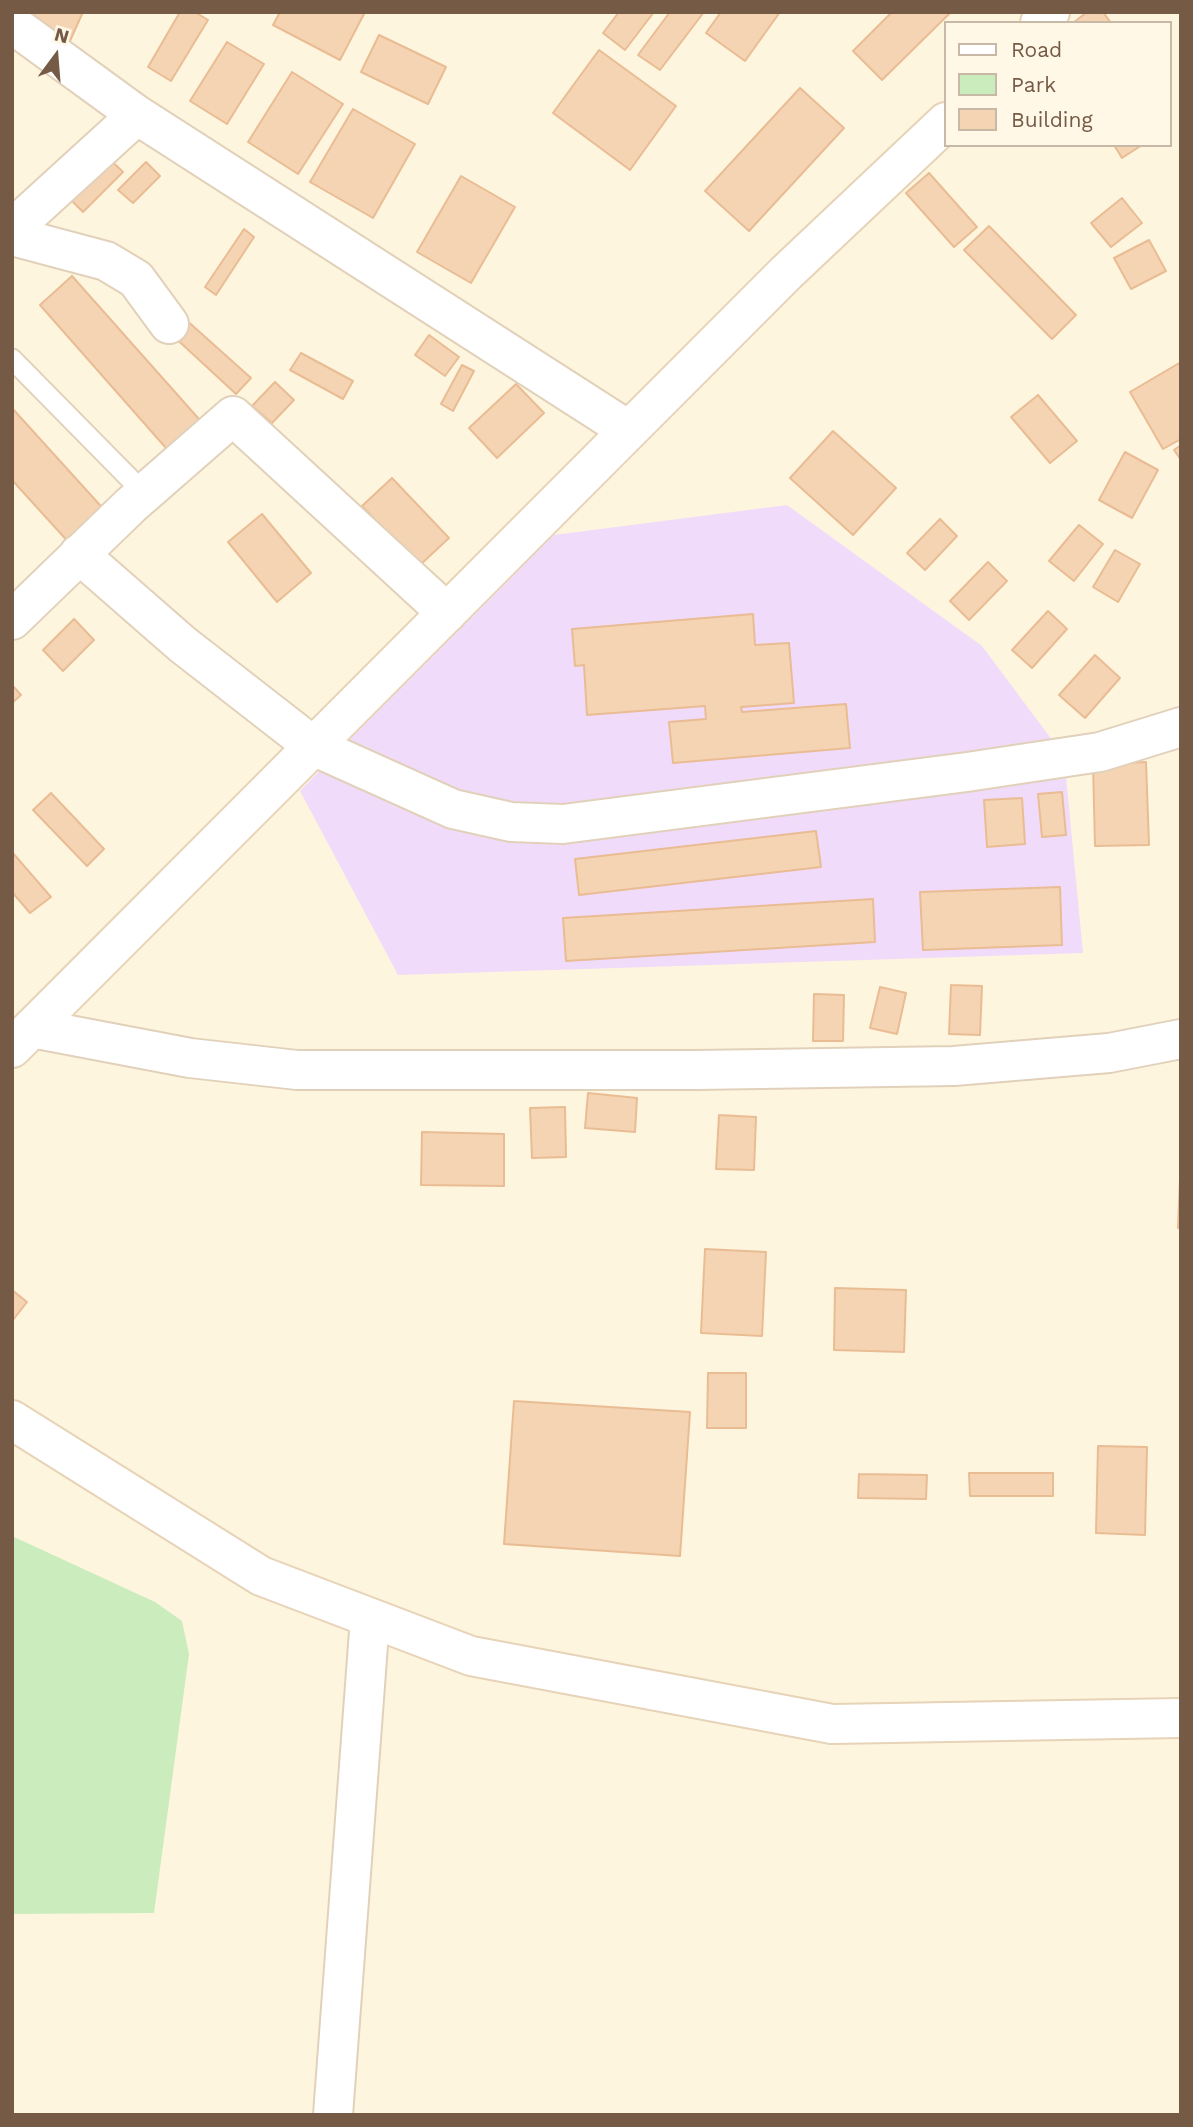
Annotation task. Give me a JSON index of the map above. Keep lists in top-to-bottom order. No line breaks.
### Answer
{"legend":["Road","Park","Building"],"north":"top"}
